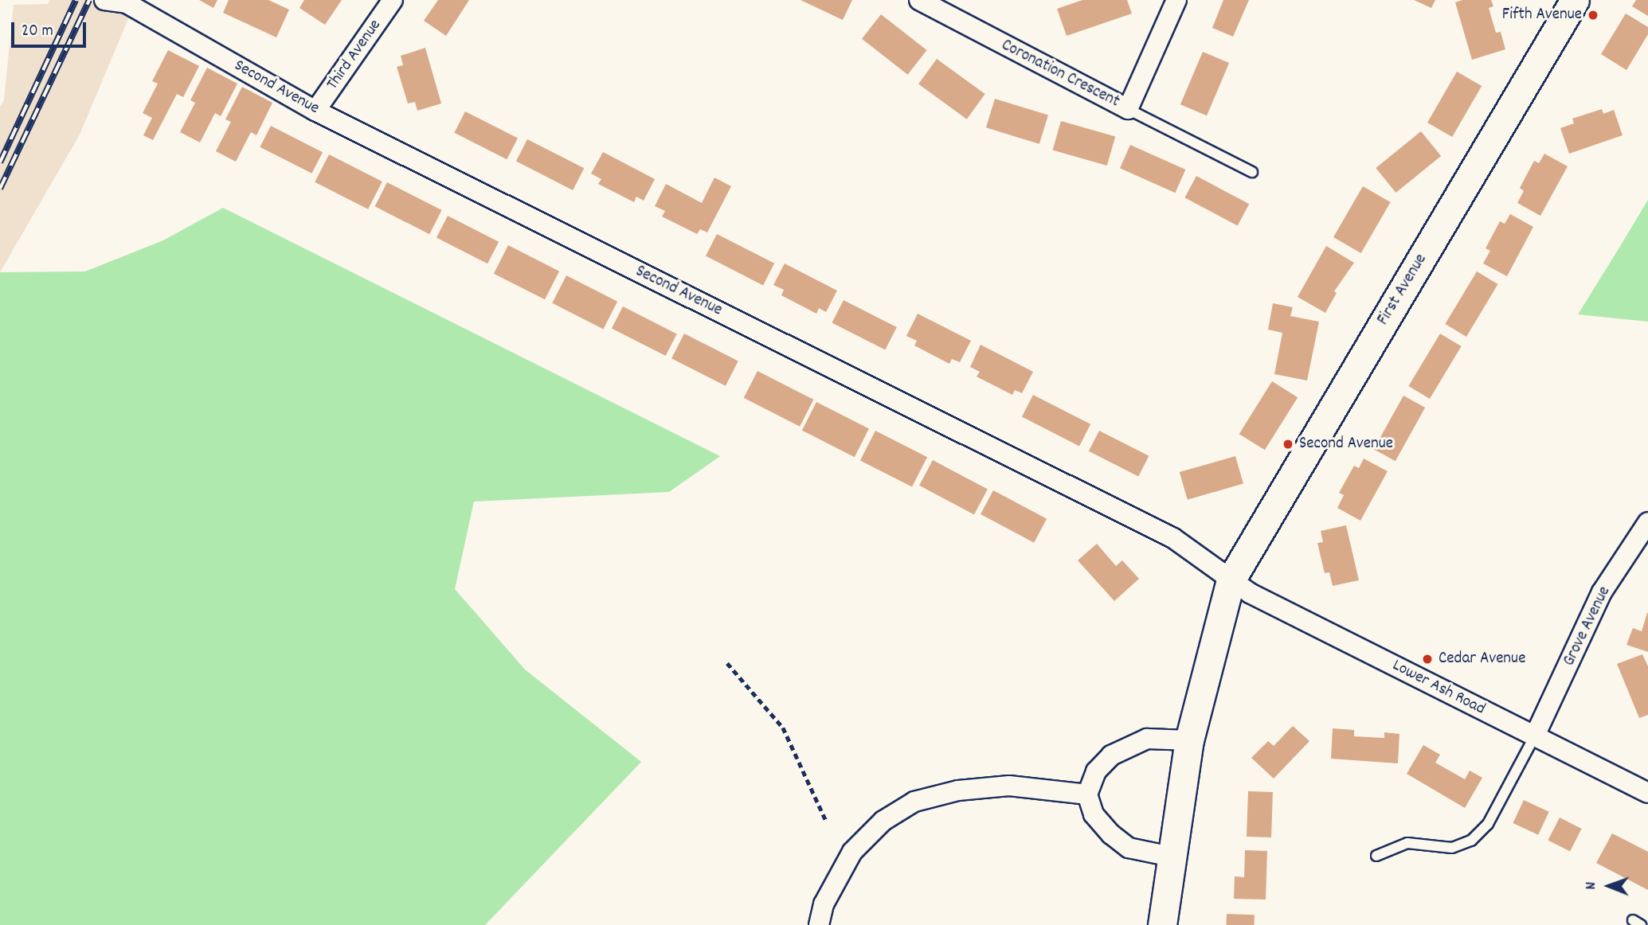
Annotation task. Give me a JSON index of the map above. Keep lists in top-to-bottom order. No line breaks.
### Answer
{"streets":{"main road":["First Avenue"],"street":["Third Avenue","Coronation Crescent","Second Avenue","Grove Avenue","Lower Ash Road"]},"crossings":[["Third Avenue","Second Avenue"],["Second Avenue","First Avenue"],["Second Avenue","Lower Ash Road"],["First Avenue","Lower Ash Road"],["Grove Avenue","Lower Ash Road"]],"places":["Fifth Avenue","Second Avenue","Cedar Avenue"],"scale_bar":"20 m","north":"left"}
